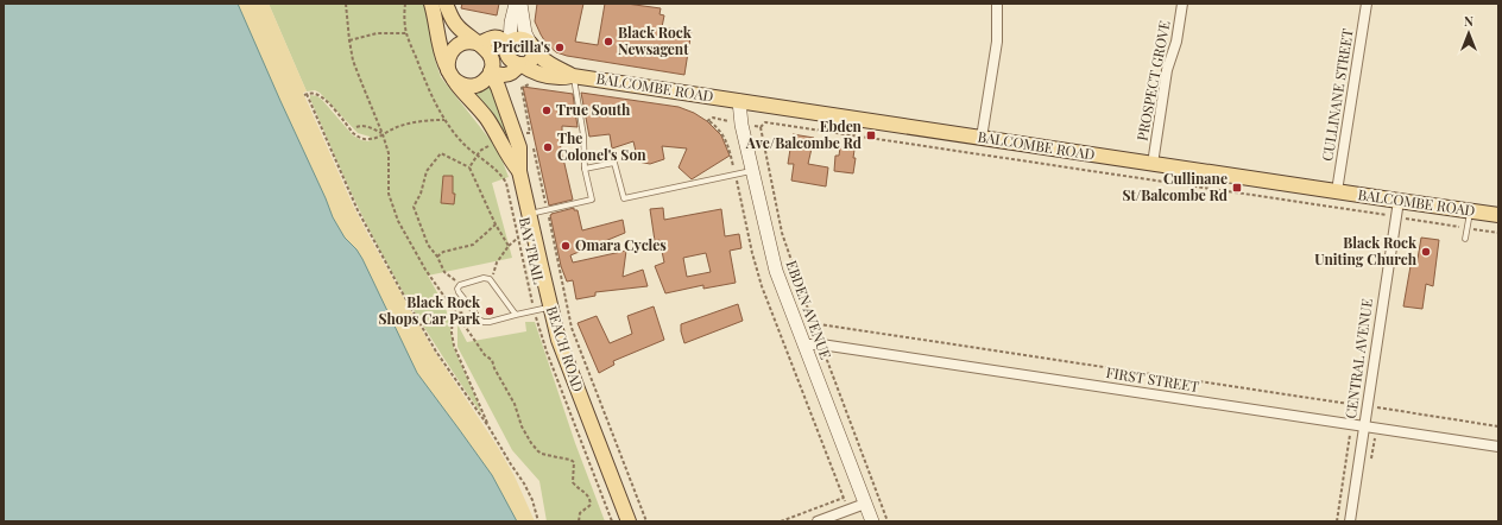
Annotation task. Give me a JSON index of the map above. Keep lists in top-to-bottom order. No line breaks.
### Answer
{"streets":{"main road":["BALCOMBE ROAD","BEACH ROAD"],"street":["PROSPECT GROVE","CULLINANE STREET","EBDEN AVENUE","CENTRAL AVENUE","FIRST STREET"],"path":["BAY TRAIL"]},"crossings":[["PROSPECT GROVE","BALCOMBE ROAD"],["BALCOMBE ROAD","CULLINANE STREET"],["BALCOMBE ROAD","EBDEN AVENUE"],["BALCOMBE ROAD","CENTRAL AVENUE"],["EBDEN AVENUE","FIRST STREET"],["CENTRAL AVENUE","FIRST STREET"]],"places":{"other":["Black Rock Newsagent","Pricilla's","True South","The Colonel's Son","Omara Cycles","Black Rock Uniting Church","Black Rock Shops Car Park"],"transit":["Ebden Ave/Balcombe Rd","Cullinane St/Balcombe Rd"]},"north":"top"}
